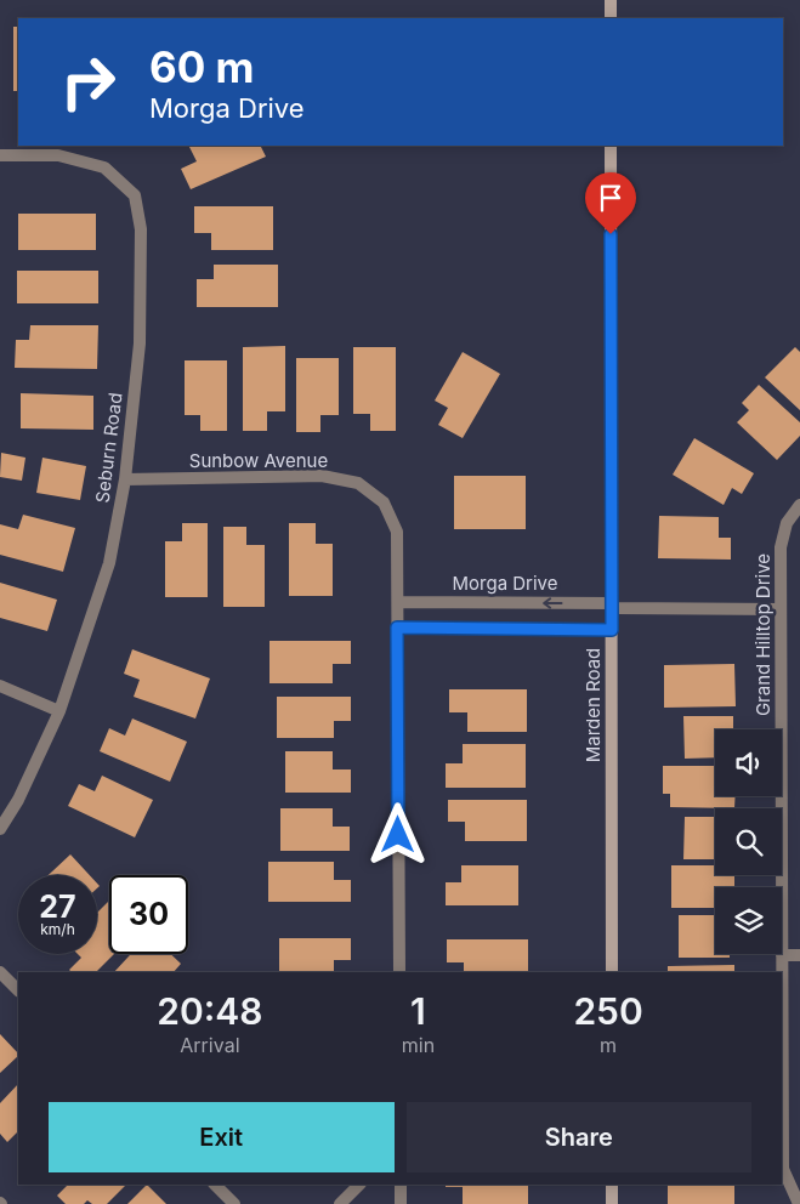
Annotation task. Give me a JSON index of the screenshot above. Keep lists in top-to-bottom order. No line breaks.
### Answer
{"streets":{"street":["Seburn Road","Sunbow Avenue","Morga Drive","Grand Hilltop Drive","Marden Road"]},"crossings":[["Seburn Road","Sunbow Avenue"],["Sunbow Avenue","Morga Drive"],["Morga Drive","Grand Hilltop Drive"],["Morga Drive","Marden Road"]],"page":{"turn":["60 m","Morga Drive"],"speed":"27 km/h","limit":"30","eta":["20:48","Arrival","1","min","250","m"],"buttons":["Exit","Share"]}}
